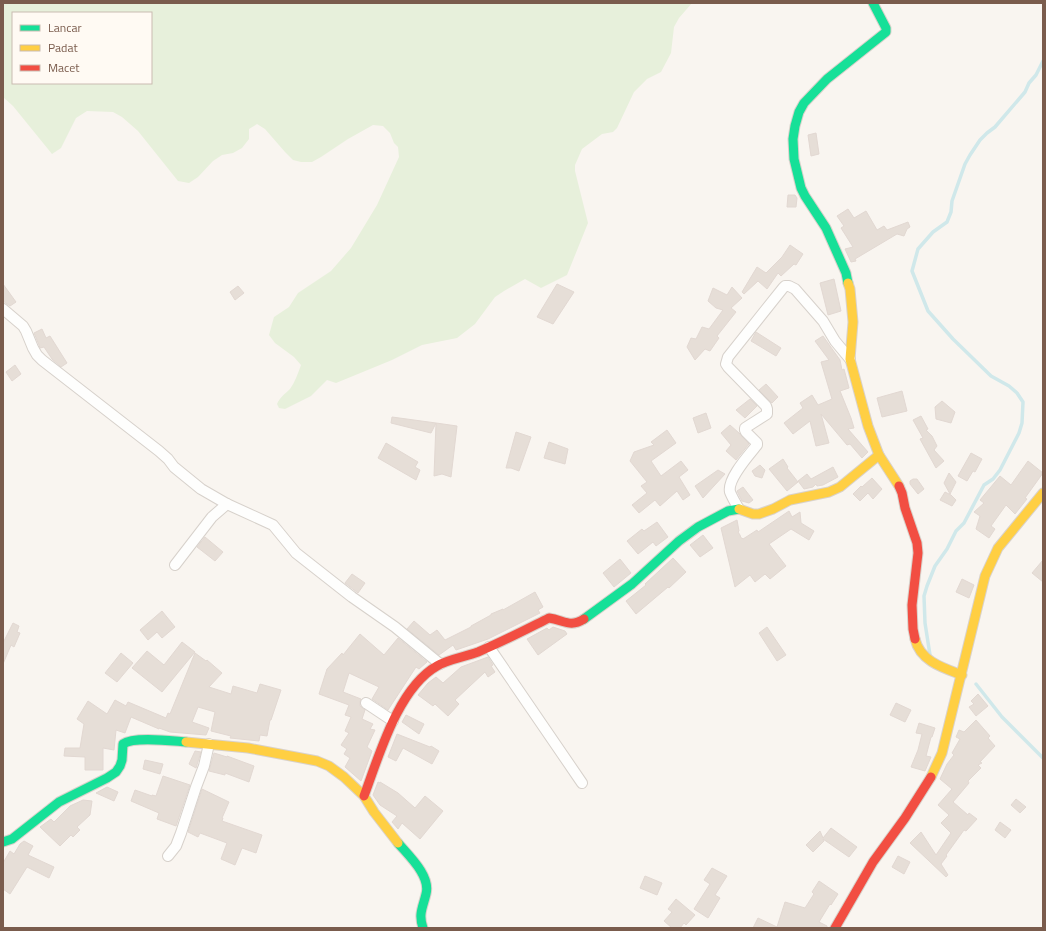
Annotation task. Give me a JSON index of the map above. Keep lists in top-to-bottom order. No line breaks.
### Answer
{"legend":["Lancar","Padat","Macet"]}
